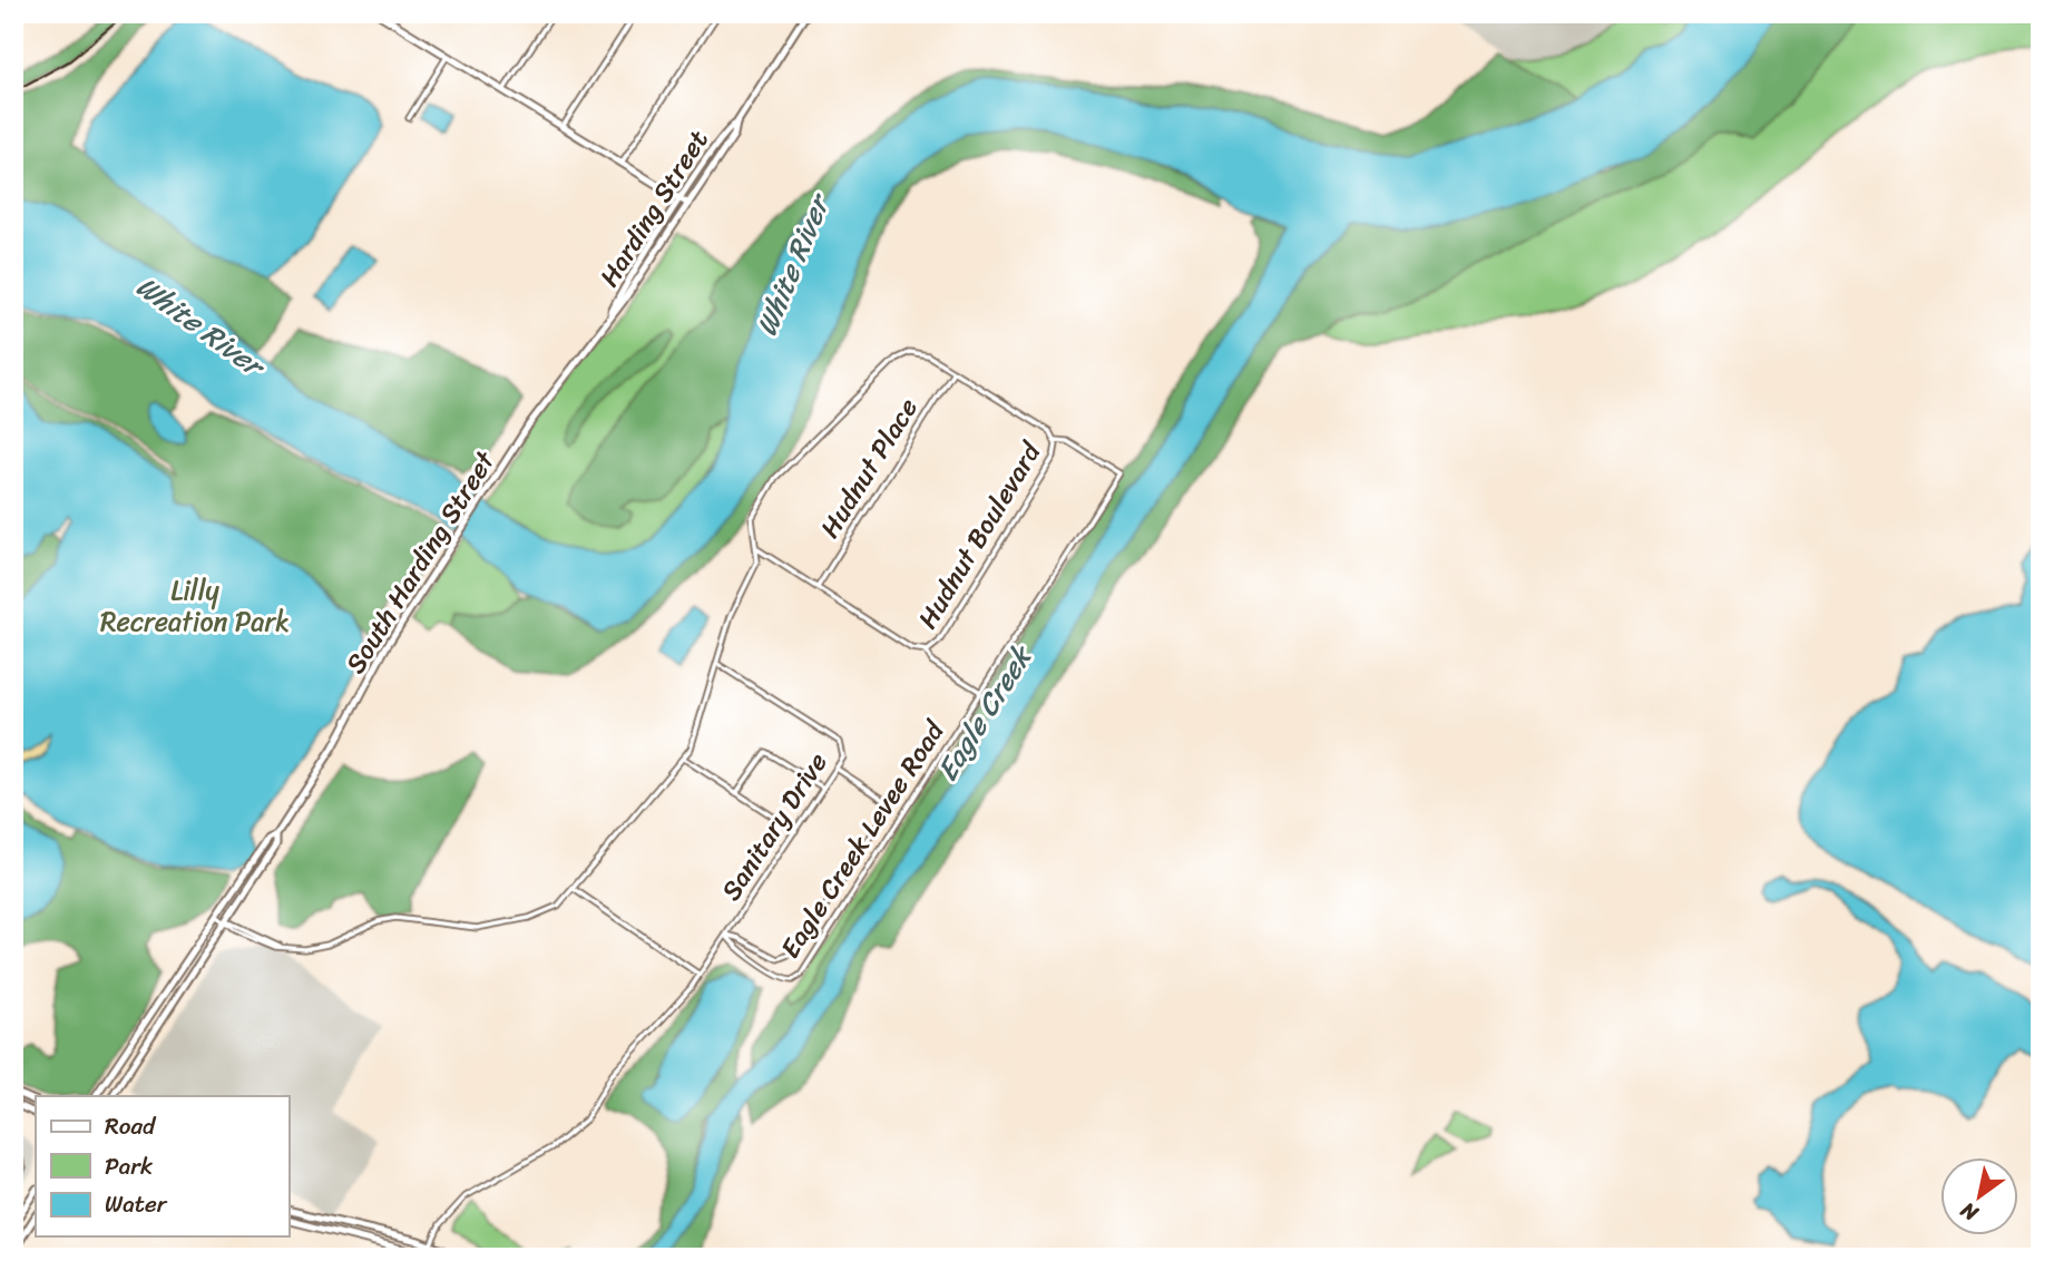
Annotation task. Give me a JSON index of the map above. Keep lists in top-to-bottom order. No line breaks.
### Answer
{"streets":{"main road":["Harding Street","South Harding Street"],"street":["Hudnut Place","Hudnut Boulevard","Sanitary Drive","Eagle Creek Levee Road"]},"crossings":[["Harding Street","South Harding Street"],["Hudnut Place","Hudnut Boulevard"],["Hudnut Boulevard","South Harding Street"],["Hudnut Boulevard","Sanitary Drive"],["Hudnut Boulevard","Eagle Creek Levee Road"],["Sanitary Drive","Eagle Creek Levee Road"]],"water":["White River","Eagle Creek"],"parks":["Lilly Recreation Park"],"legend":["Road","Park","Water"],"north":"bottom left"}
